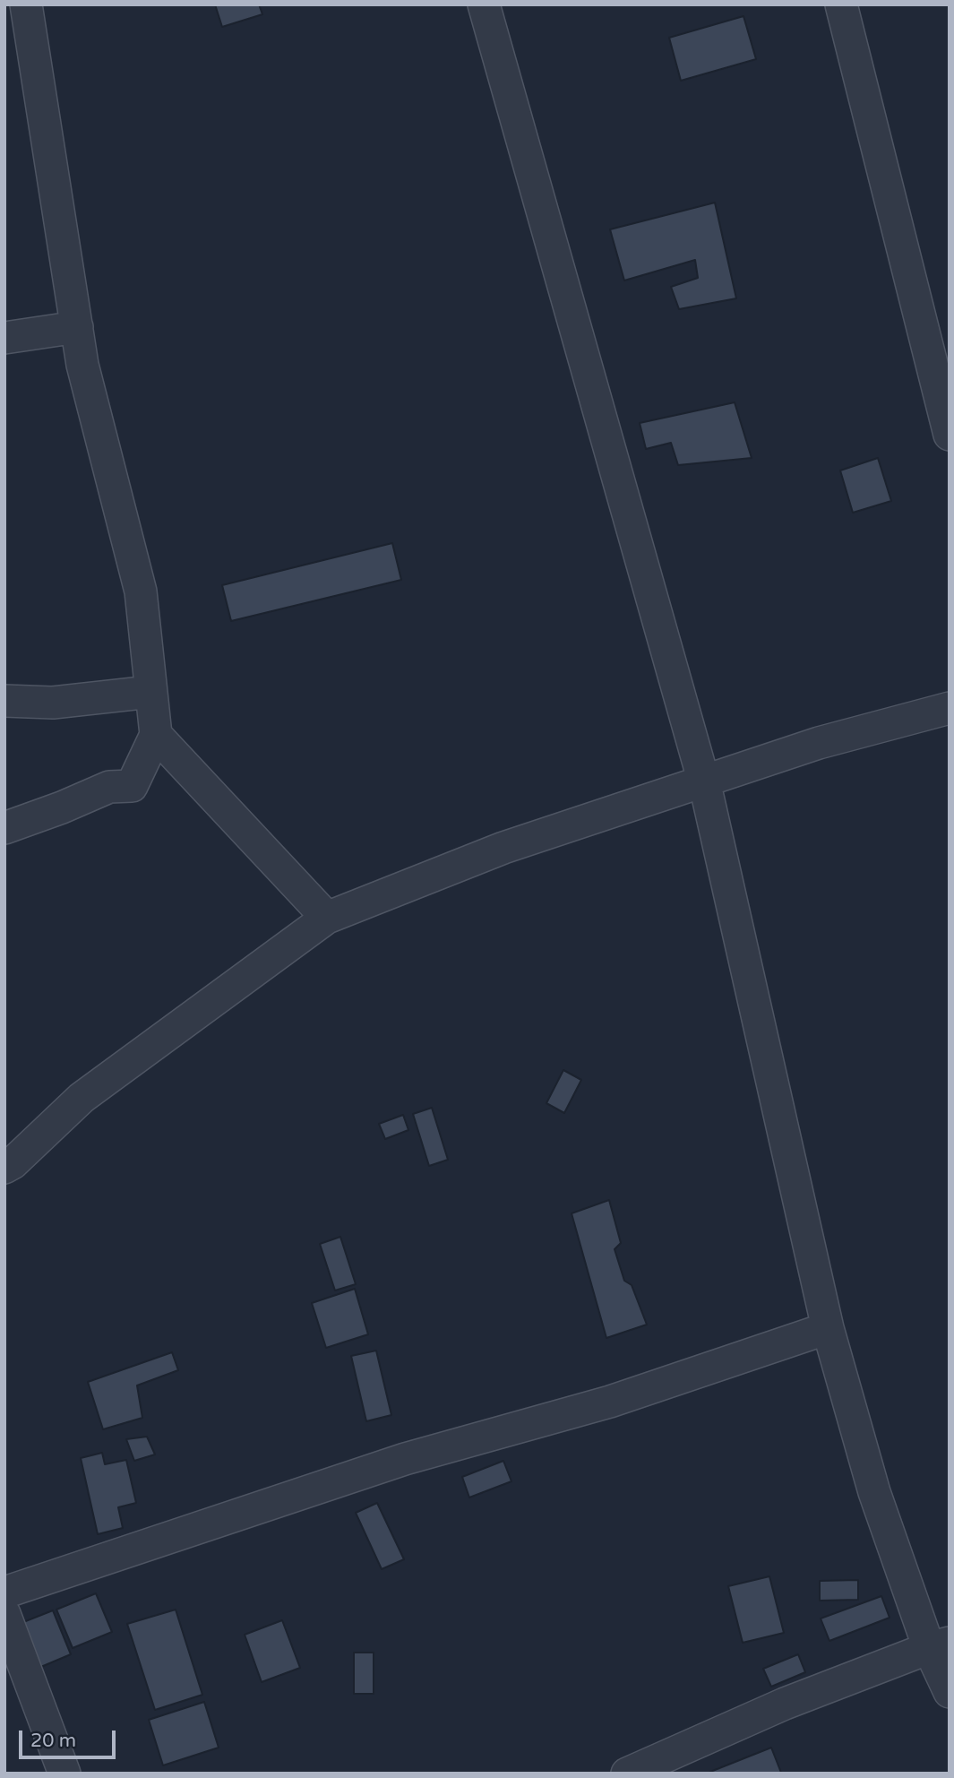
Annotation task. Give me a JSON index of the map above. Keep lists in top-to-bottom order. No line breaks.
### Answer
{"scale_bar":"20 m"}
